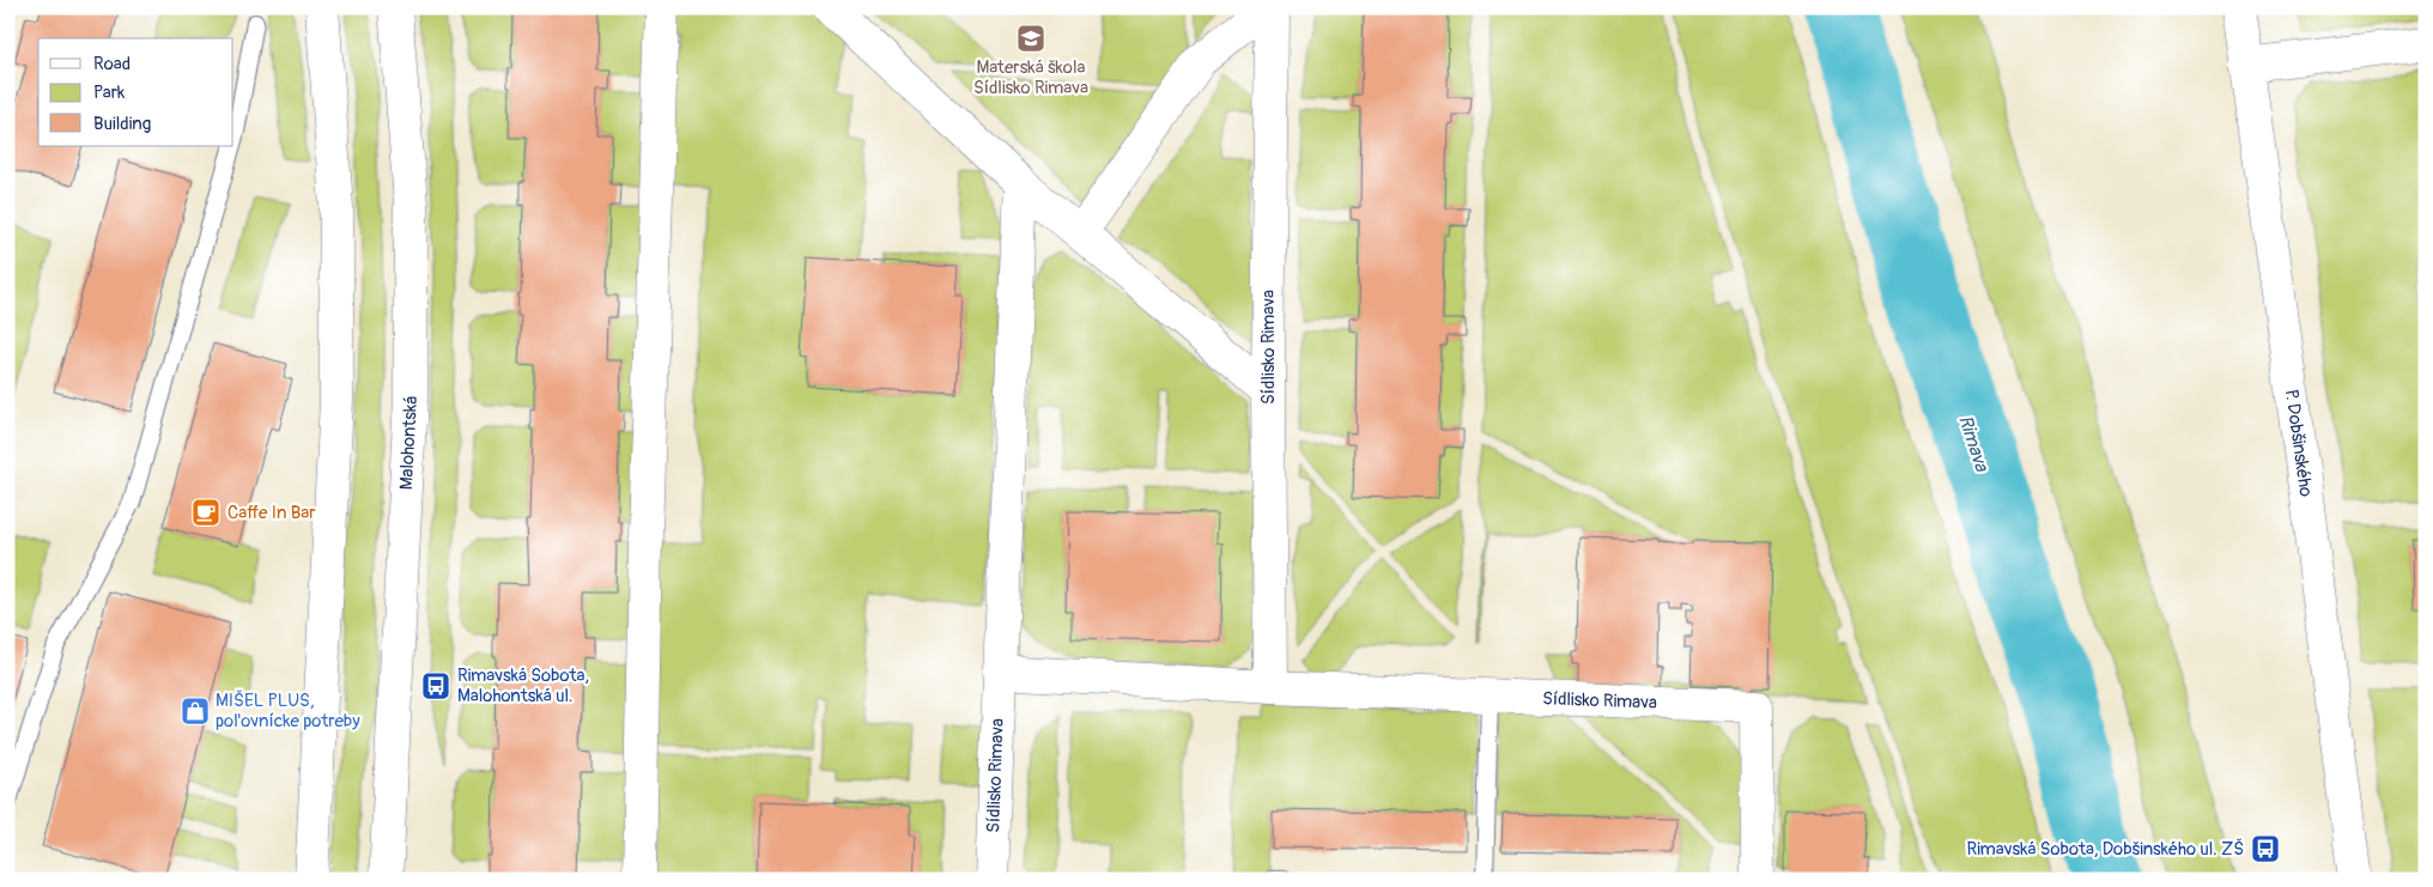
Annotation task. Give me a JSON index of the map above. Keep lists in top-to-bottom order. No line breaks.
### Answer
{"streets":{"street":["Sídlisko Rimava","Malohontská","P. Dobšinského"]},"water":["Rimava"],"places":{"school or university":["Materská škola Sídlisko Rimava"],"cafe":["Caffe In Bar"],"bus stop":["Rimavská Sobota, Malohontská ul.","Rimavská Sobota, Dobšinského ul. ZŠ"],"shop":["MIŠEL PLUS, poľovnícke potreby"]},"legend":["Road","Park","Building"]}
